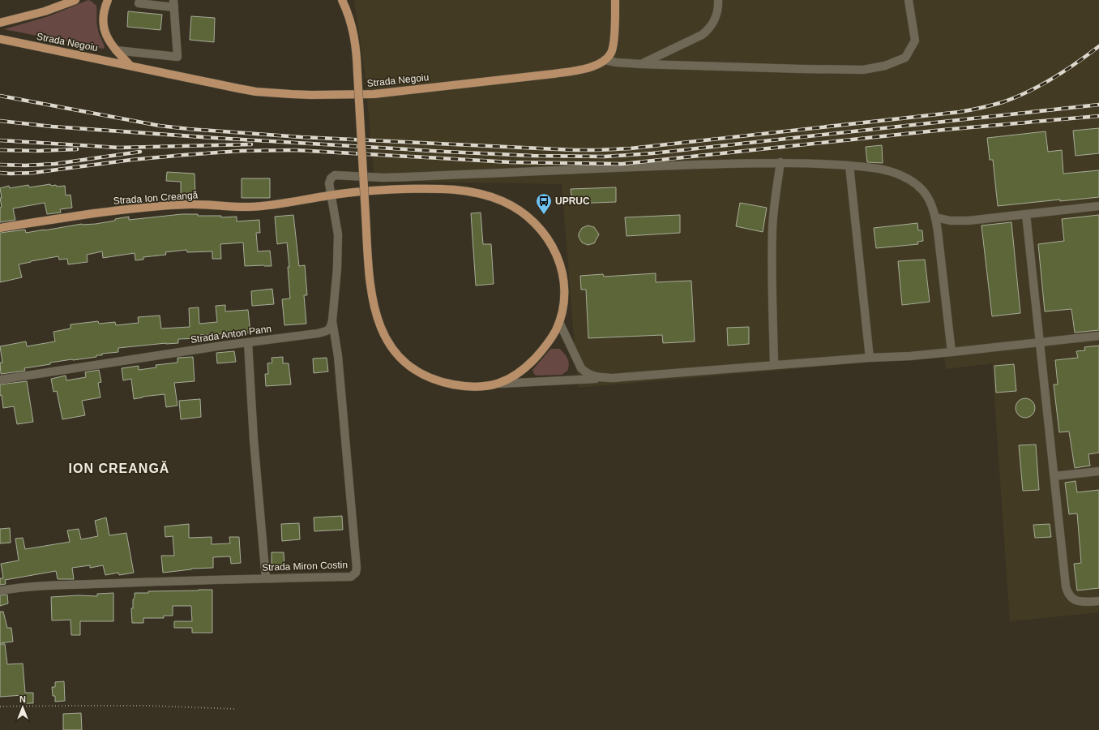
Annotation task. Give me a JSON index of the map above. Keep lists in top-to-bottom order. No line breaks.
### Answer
{"streets":{"main road":["Strada Negoiu","Strada Ion Creangă"],"street":["Strada Anton Pann","Strada Miron Costin"]},"crossings":[["Strada Ion Creangă","Strada Anton Pann"],["Strada Anton Pann","Strada Miron Costin"]],"districts":["ION CREANGĂ"],"places":{"bus stop":["UPRUC"]},"north":"top"}
